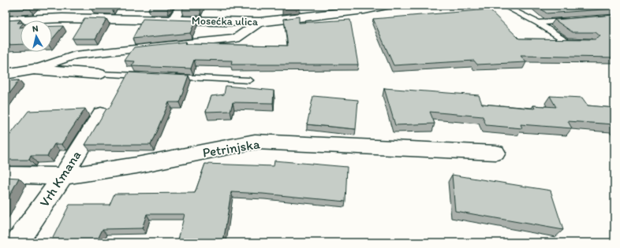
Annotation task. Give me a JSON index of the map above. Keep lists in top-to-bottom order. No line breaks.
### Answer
{"streets":{"street":["Mosećka ulica","Petrinjska","Vrh Kmana"]},"crossings":[["Petrinjska","Vrh Kmana"]],"north":"top"}
